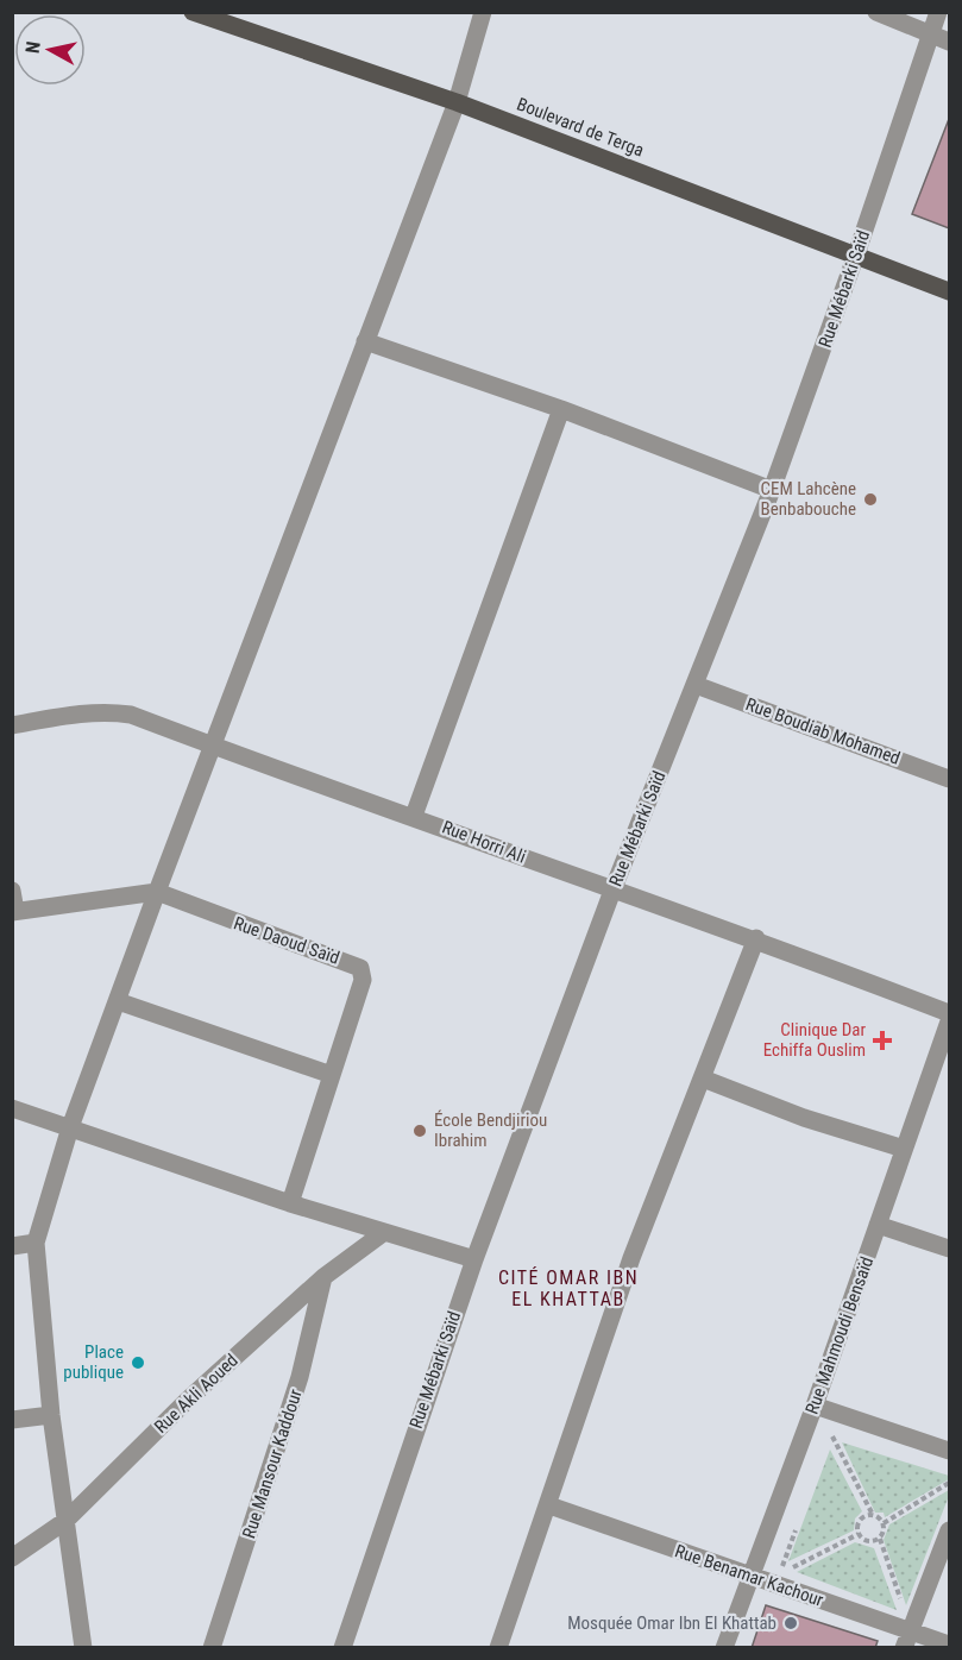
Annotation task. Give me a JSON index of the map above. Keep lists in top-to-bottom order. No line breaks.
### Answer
{"streets":{"main road":["Boulevard de Terga"],"street":["Rue Mébarki Saïd","Rue Boudiab Mohamed","Rue Horri Ali","Rue Daoud Saïd","Rue Mahmoudi Bensaïd","Rue Akli Aoued","Rue Mansour Kaddour","Rue Benamar Kachour"]},"crossings":[["Boulevard de Terga","Rue Mébarki Saïd"],["Rue Mébarki Saïd","Rue Boudiab Mohamed"],["Rue Mébarki Saïd","Rue Horri Ali"],["Rue Mahmoudi Bensaïd","Rue Benamar Kachour"],["Rue Akli Aoued","Rue Mansour Kaddour"]],"districts":["CITÉ OMAR IBN EL KHATTAB"],"places":{"other":["CEM Lahcène Benbabouche","École Bendjiriou Ibrahim","Place publique","Mosquée Omar Ibn El Khattab"],"health":["Clinique Dar Echiffa Ouslim"]},"north":"left"}
